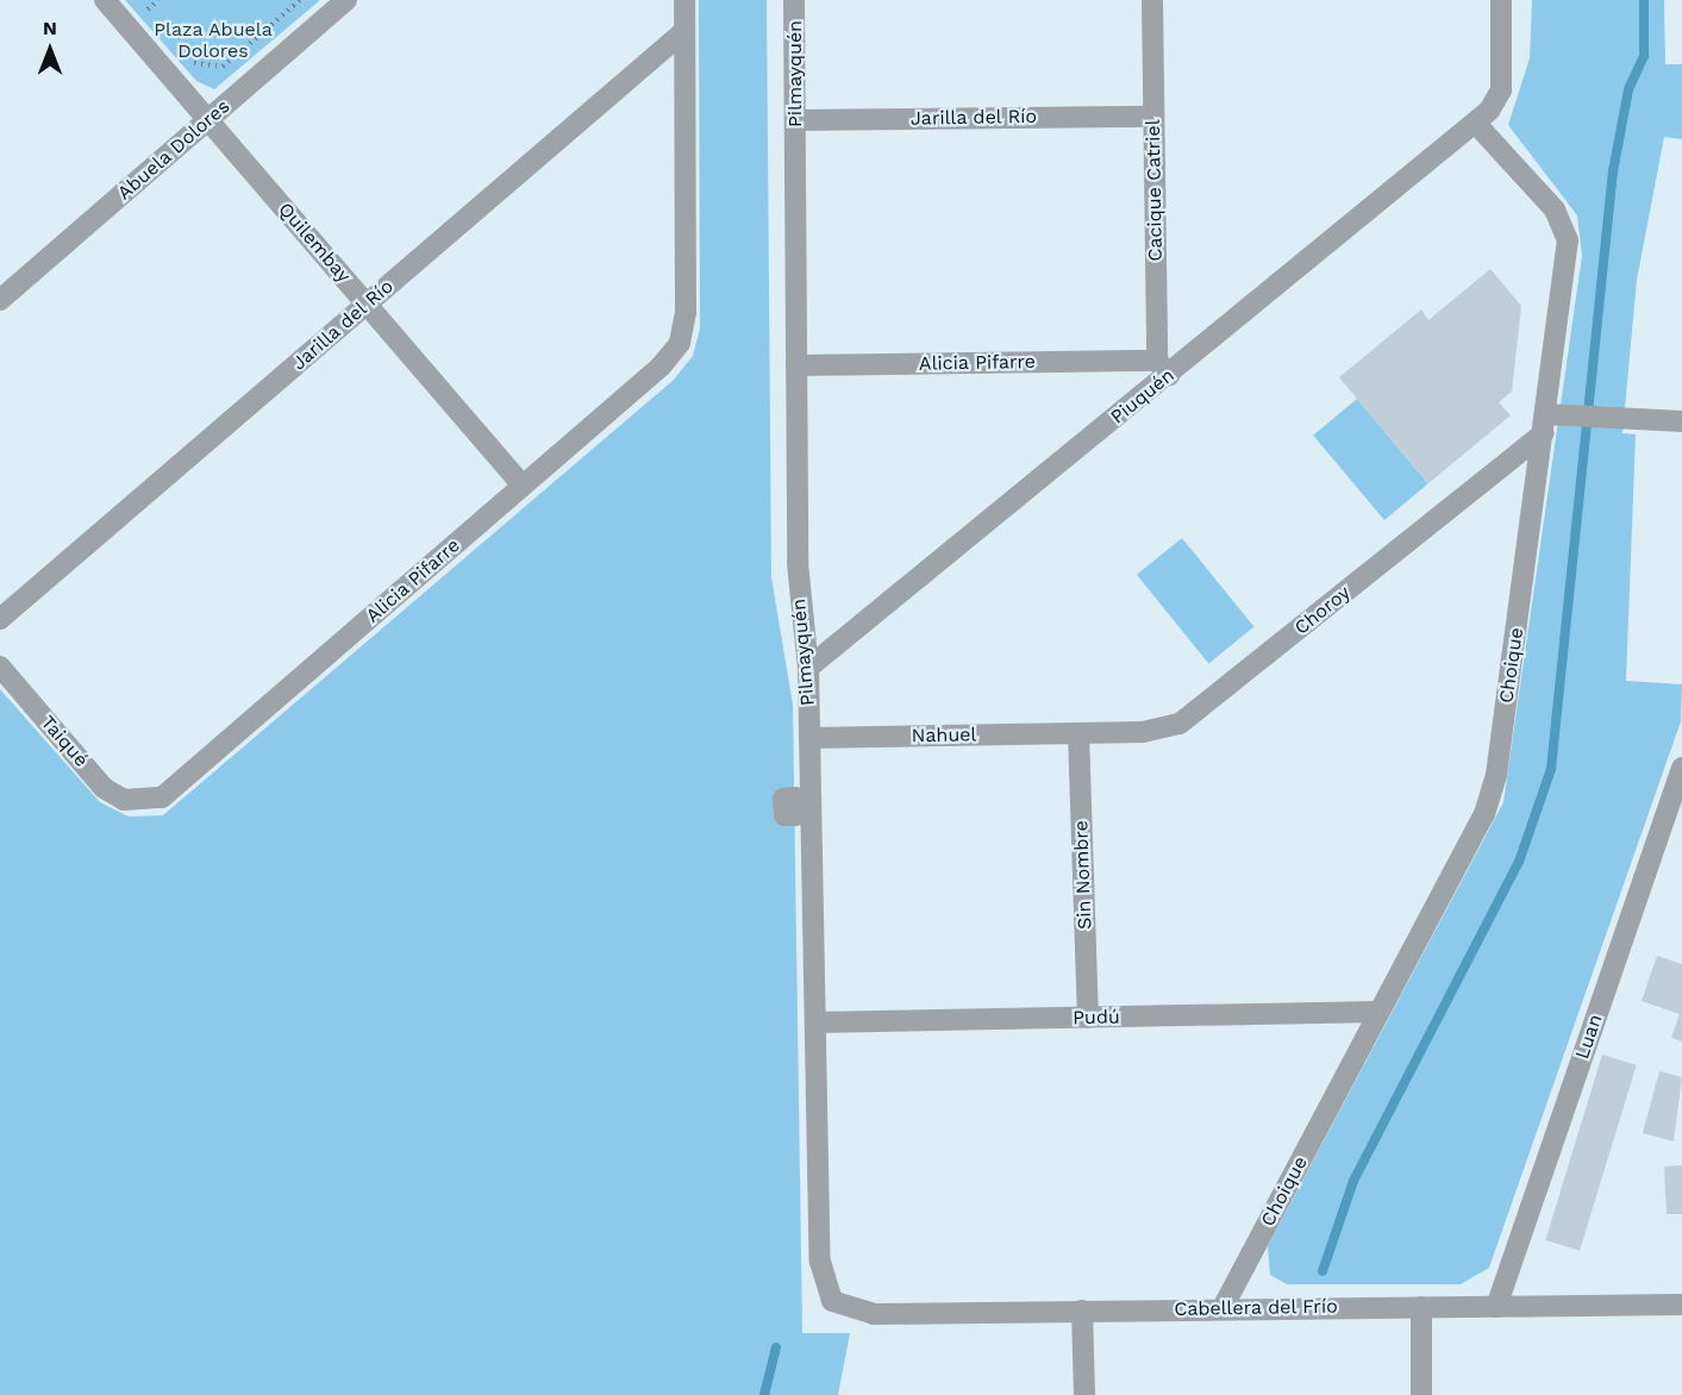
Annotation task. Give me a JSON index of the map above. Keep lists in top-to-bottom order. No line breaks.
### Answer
{"streets":{"street":["Pilmayquén","Jarilla del Río","Abuela Dolores","Cacique Catriel","Quilembay","Alicia Pifarre","Piuquén","Choroy","Choique","Nahuel","Taiqué","Sin Nombre","Pudú","Luan","Cabellera del Frío"]},"crossings":[["Pilmayquén","Jarilla del Río"],["Pilmayquén","Alicia Pifarre"],["Pilmayquén","Piuquén"],["Pilmayquén","Nahuel"],["Pilmayquén","Pudú"],["Pilmayquén","Cabellera del Frío"],["Jarilla del Río","Cacique Catriel"],["Jarilla del Río","Quilembay"],["Jarilla del Río","Alicia Pifarre"],["Abuela Dolores","Quilembay"],["Cacique Catriel","Alicia Pifarre"],["Cacique Catriel","Piuquén"],["Quilembay","Alicia Pifarre"],["Alicia Pifarre","Piuquén"],["Alicia Pifarre","Taiqué"],["Piuquén","Choique"],["Choroy","Choique"],["Choroy","Nahuel"],["Choroy","Sin Nombre"],["Choique","Pudú"],["Choique","Cabellera del Frío"],["Nahuel","Sin Nombre"],["Sin Nombre","Pudú"],["Luan","Cabellera del Frío"]],"parks":["Plaza Abuela Dolores"],"north":"top"}
